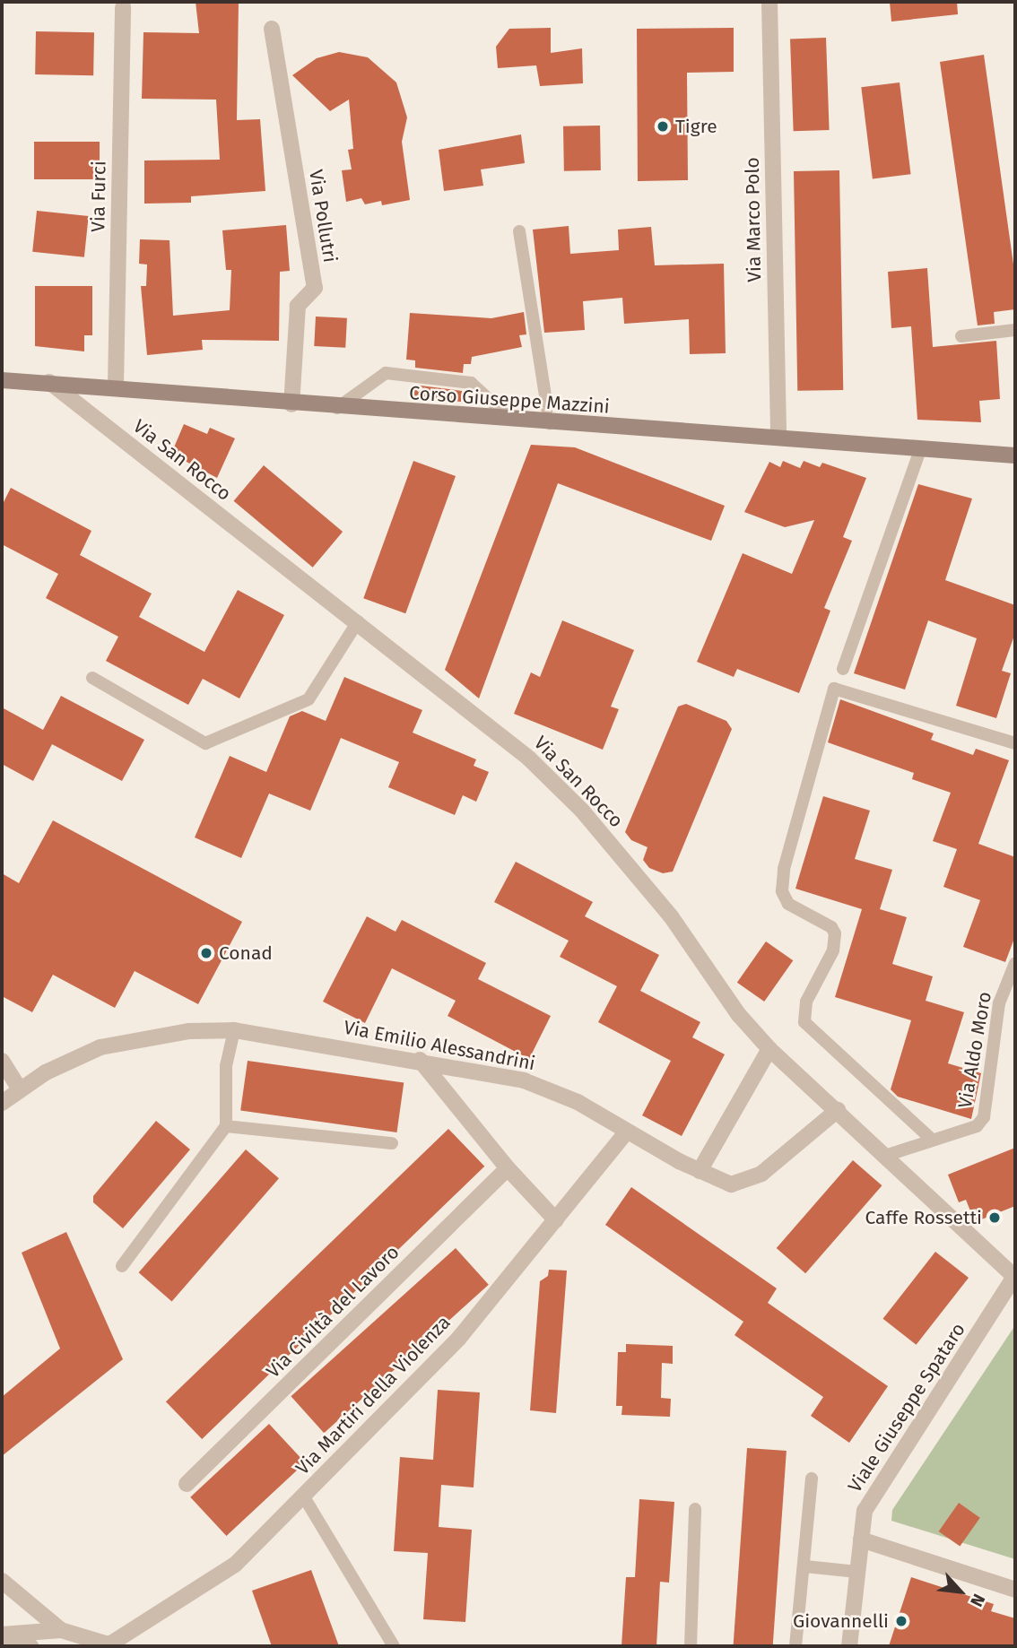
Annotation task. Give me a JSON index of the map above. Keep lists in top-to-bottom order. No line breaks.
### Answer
{"streets":{"main road":["Corso Giuseppe Mazzini"],"street":["Via Furci","Via Pollutri","Via Marco Polo","Via San Rocco","Via Emilio Alessandrini","Via Civiltà del Lavoro","Via Martiri della Violenza","Viale Giuseppe Spataro"],"lane":["Via Aldo Moro"]},"crossings":[["Via Furci","Corso Giuseppe Mazzini"],["Via Pollutri","Corso Giuseppe Mazzini"],["Via Marco Polo","Corso Giuseppe Mazzini"],["Corso Giuseppe Mazzini","Via San Rocco"],["Via San Rocco","Via Emilio Alessandrini"],["Via San Rocco","Via Aldo Moro"],["Via San Rocco","Viale Giuseppe Spataro"],["Via Emilio Alessandrini","Via Martiri della Violenza"]],"places":["Tigre","Conad","Caffe Rossetti","Giovannelli"],"north":"bottom right"}
